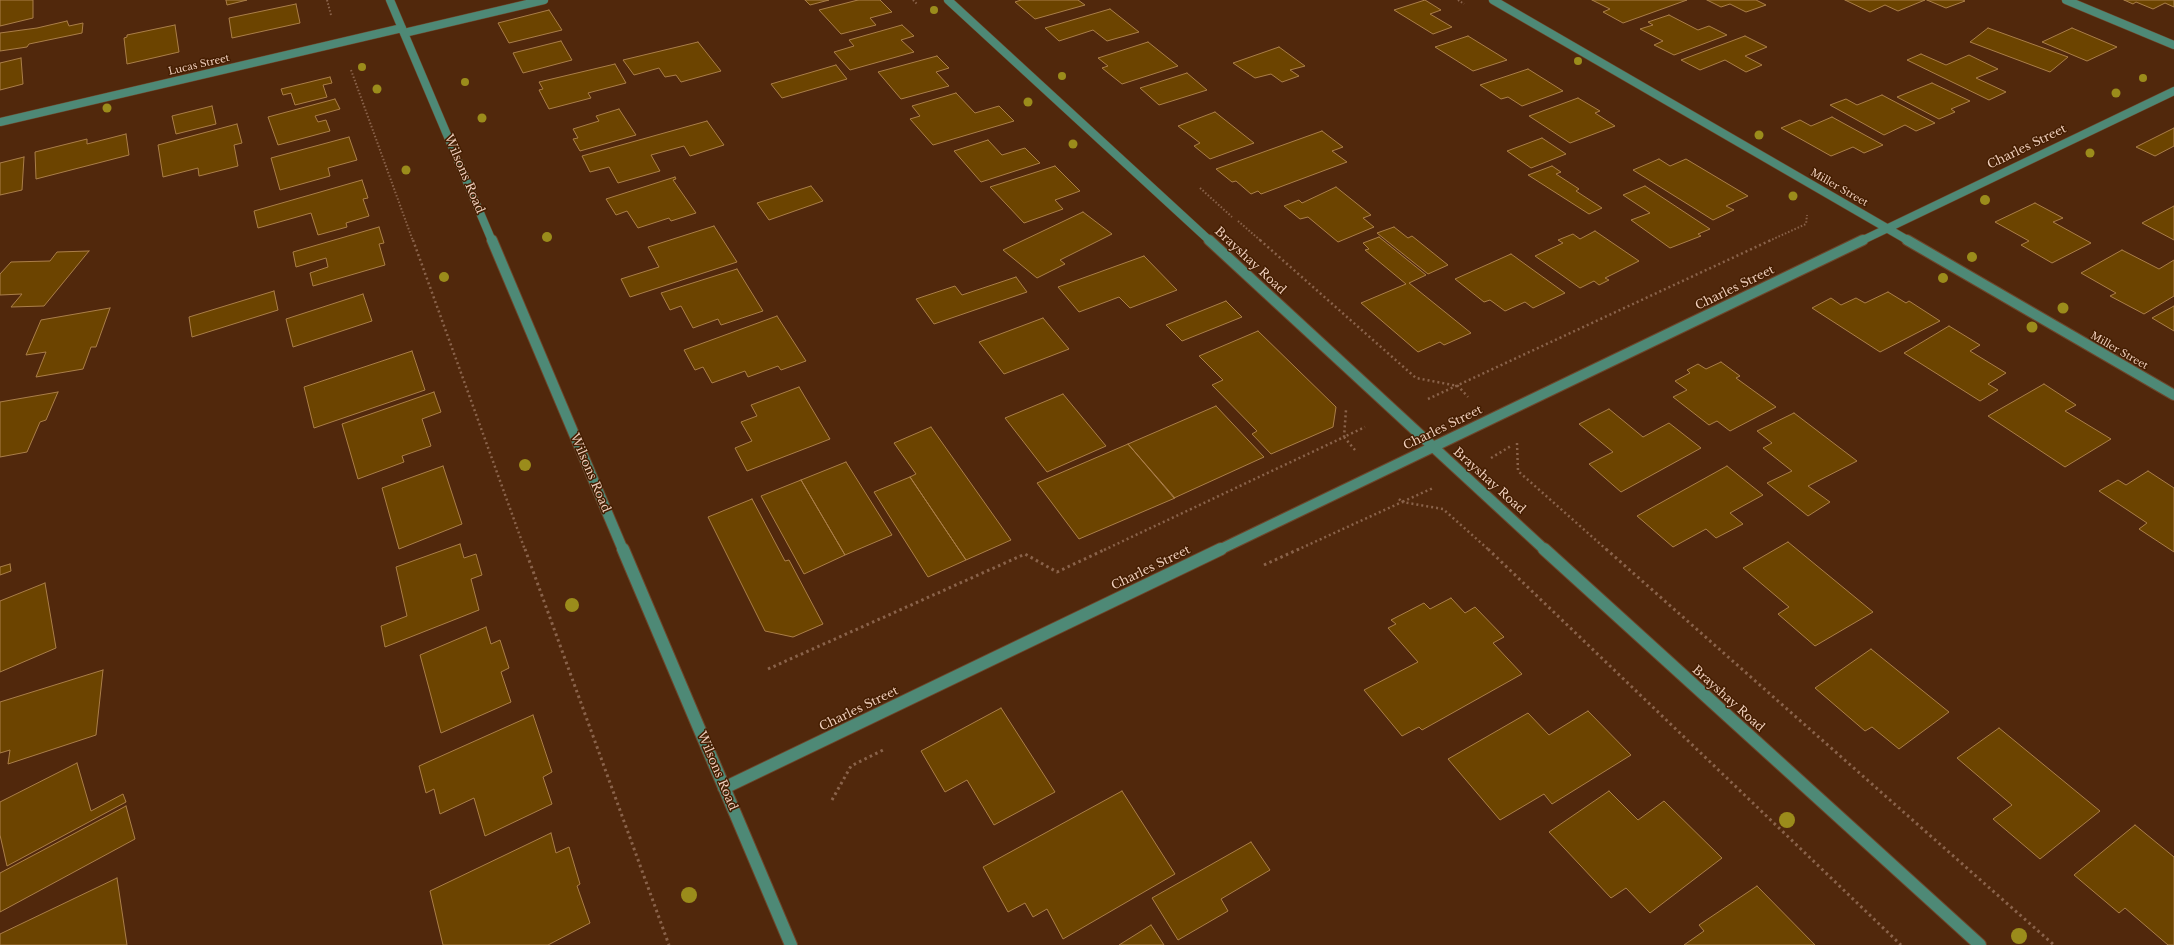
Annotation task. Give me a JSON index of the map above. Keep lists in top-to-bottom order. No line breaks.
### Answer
{"streets":{"street":["Lucas Street","Charles Street","Wilsons Road","Miller Street","Brayshay Road"]},"crossings":[["Lucas Street","Wilsons Road"],["Charles Street","Wilsons Road"],["Charles Street","Miller Street"],["Charles Street","Brayshay Road"]]}
